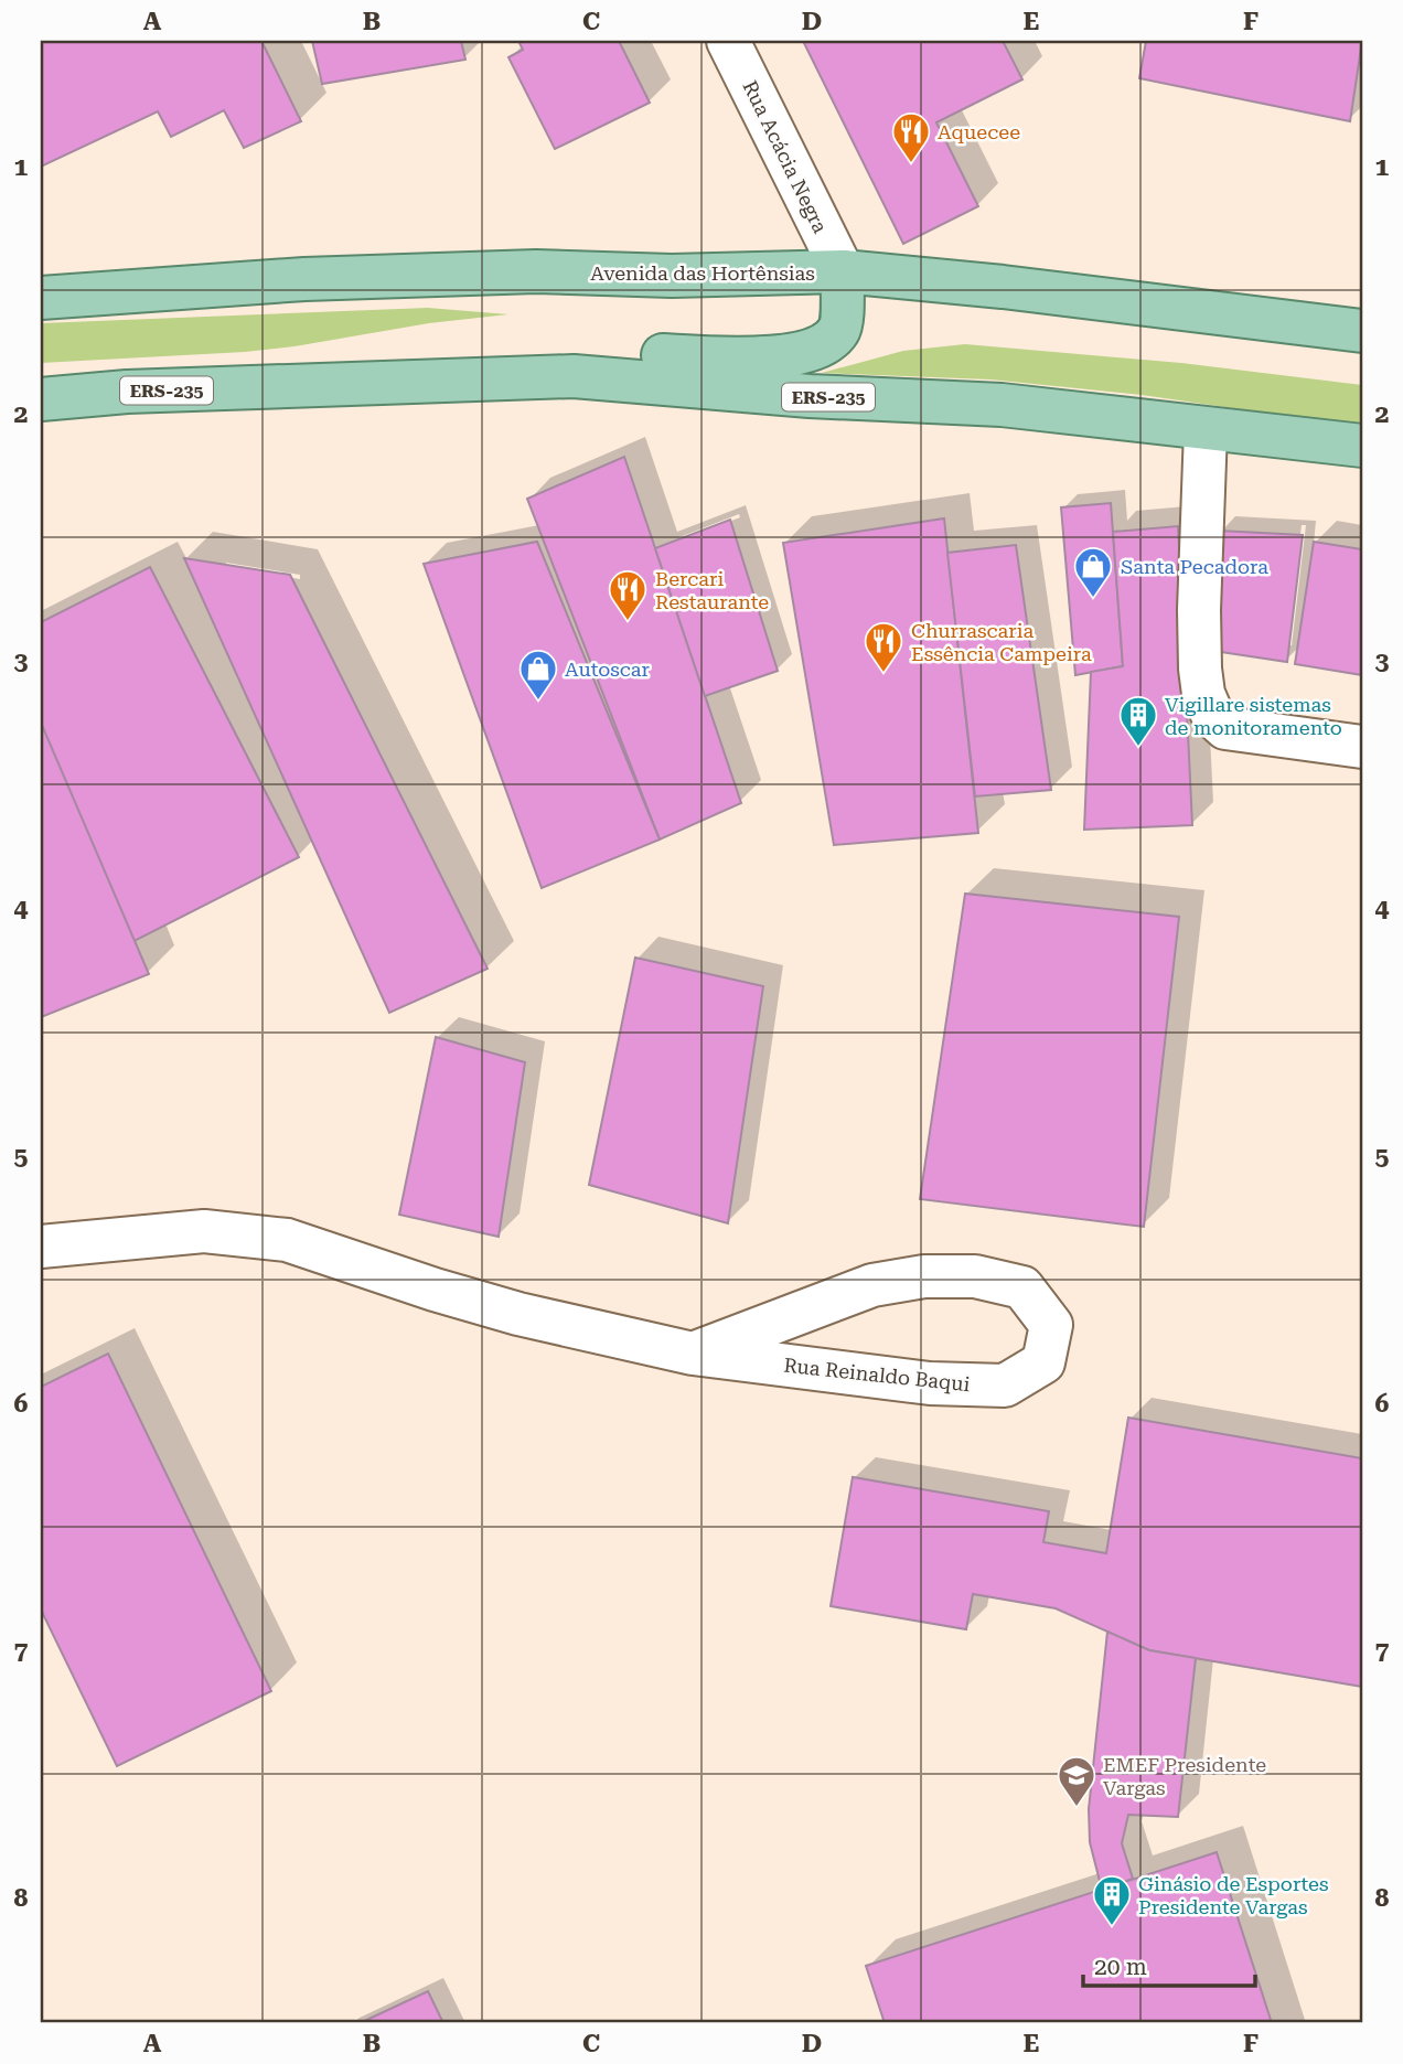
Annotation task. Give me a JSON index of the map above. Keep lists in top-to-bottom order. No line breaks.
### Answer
{"streets":{"main road":["Avenida das Hortênsias","ERS-235"],"street":["Rua Acácia Negra","Rua Reinaldo Baqui"]},"crossings":[["Rua Acácia Negra","Avenida das Hortênsias"]],"places":{"restaurant":["Aquecee","Bercari Restaurante","Churrascaria Essência Campeira"],"shop":["Santa Pecadora","Autoscar"],"building":["Vigillare sistemas de monitoramento","Ginásio de Esportes Presidente Vargas"],"school or university":["EMEF Presidente Vargas"]},"scale_bar":"20 m","grid":{"columns":["A","B","C","D","E","F"],"rows":["1","2","3","4","5","6","7","8"]}}
